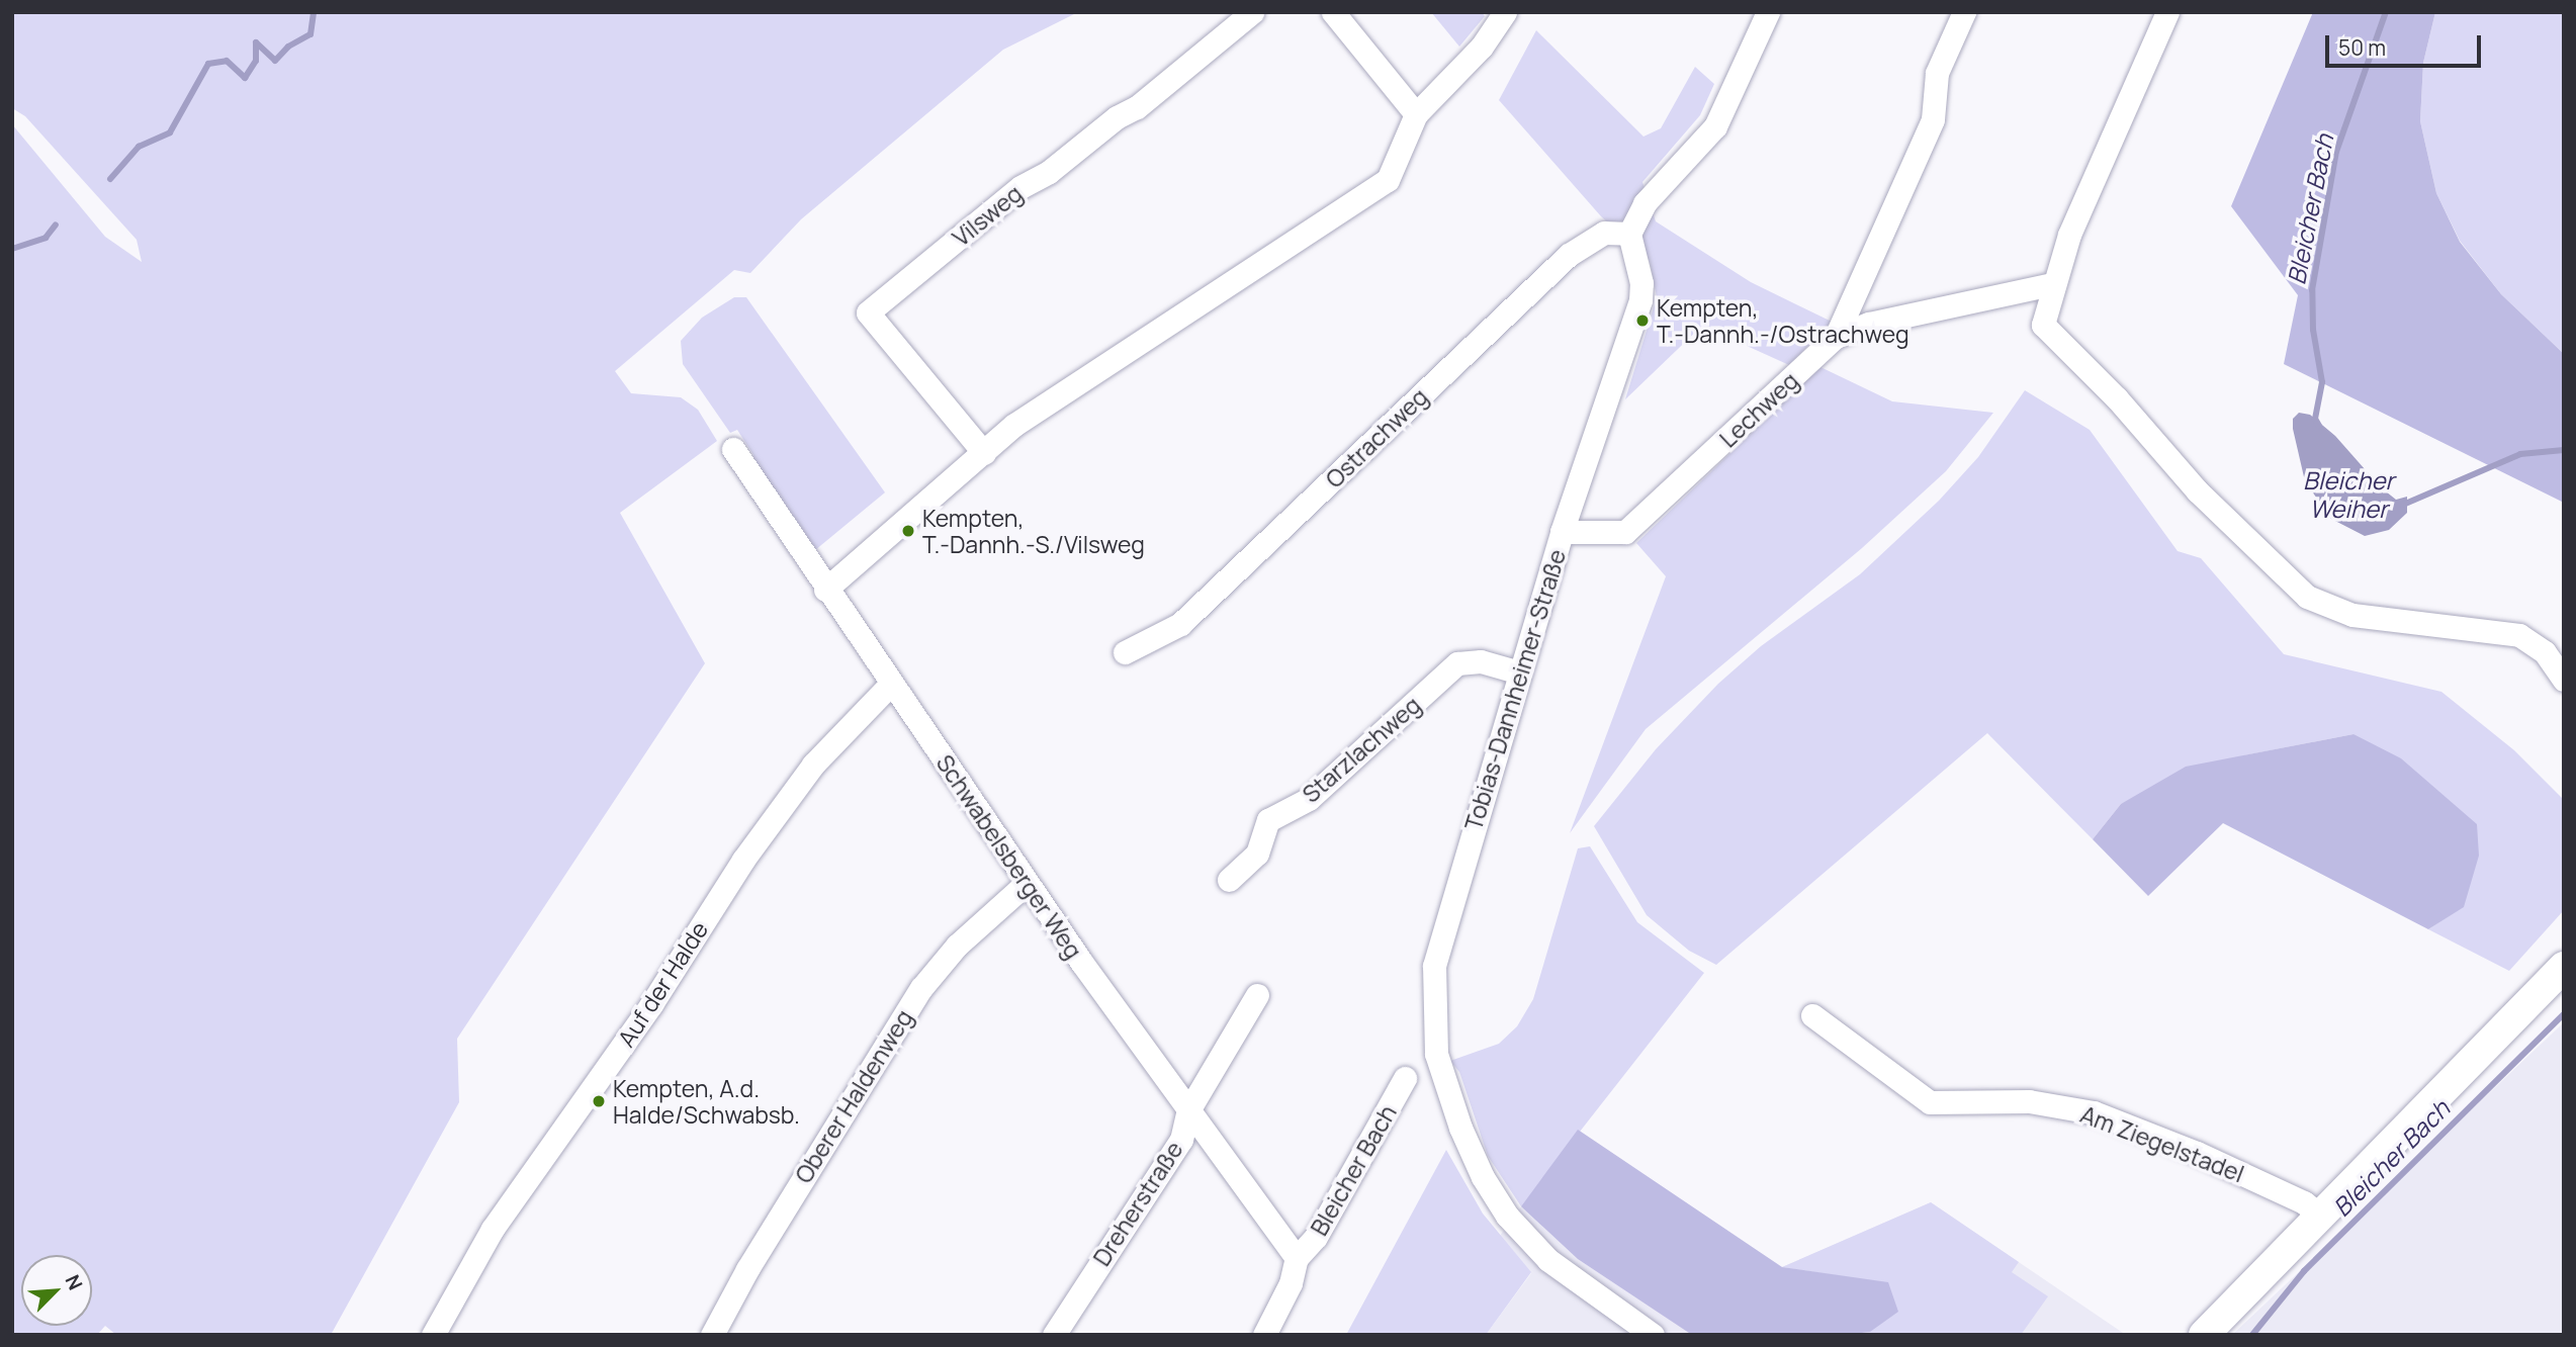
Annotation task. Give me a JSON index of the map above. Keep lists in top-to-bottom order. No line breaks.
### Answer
{"streets":{"street":["Vilsweg","Lechweg","Ostrachweg","Tobias-Dannheimer-Straße","Starzlachweg","Schwabelsberger Weg","Auf der Halde","Oberer Haldenweg","Am Ziegelstadel","Bleicher Bach","Dreherstraße"]},"crossings":[["Lechweg","Tobias-Dannheimer-Straße"],["Ostrachweg","Tobias-Dannheimer-Straße"],["Tobias-Dannheimer-Straße","Starzlachweg"],["Schwabelsberger Weg","Auf der Halde"],["Schwabelsberger Weg","Oberer Haldenweg"],["Schwabelsberger Weg","Bleicher Bach"],["Schwabelsberger Weg","Dreherstraße"]],"water":["Bleicher Bach","Bleicher Weiher"],"places":["Kempten, T.-Dannh.-/Ostrachweg","Kempten, T.-Dannh.-S./Vilsweg","Kempten, A.d. Halde/Schwabsb."],"scale_bar":"50 m","north":"top right"}
